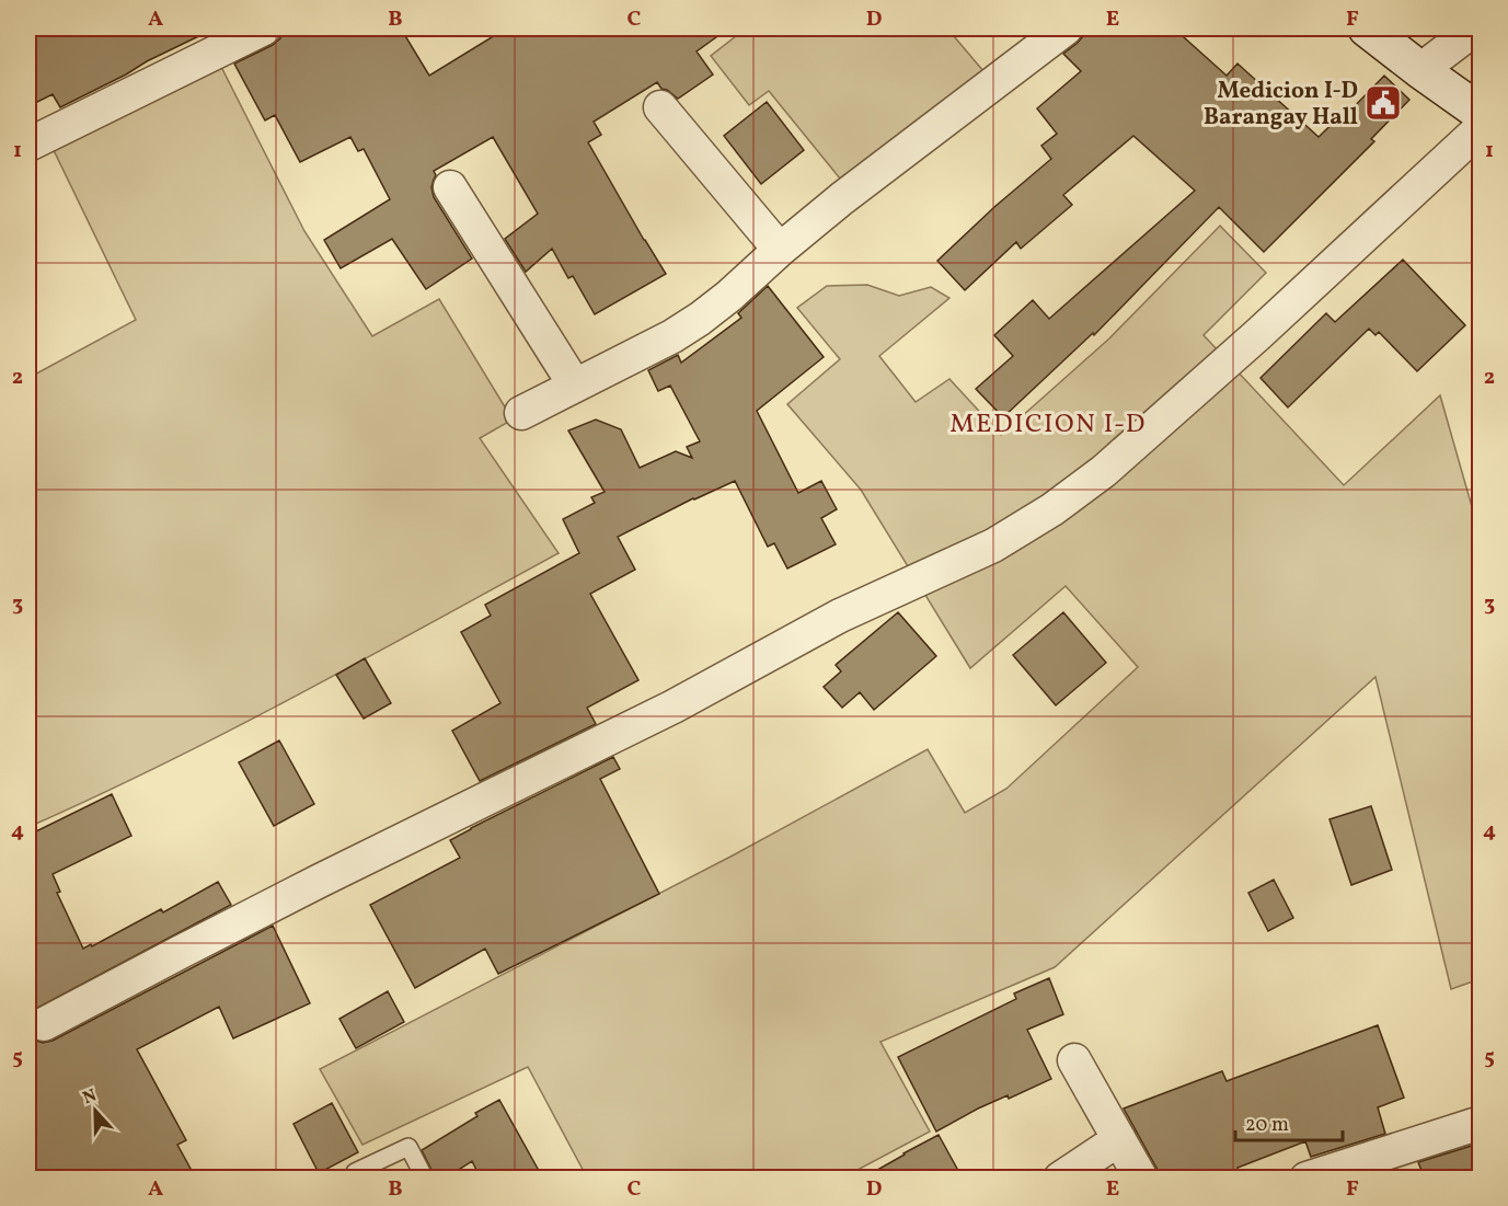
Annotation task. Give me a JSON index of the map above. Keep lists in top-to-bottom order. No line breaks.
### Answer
{"districts":["MEDICION I-D"],"places":{"public building":["Medicion I-D Barangay Hall"]},"scale_bar":"20 m","north":"top","grid":{"columns":["A","B","C","D","E","F"],"rows":["1","2","3","4","5"]}}
